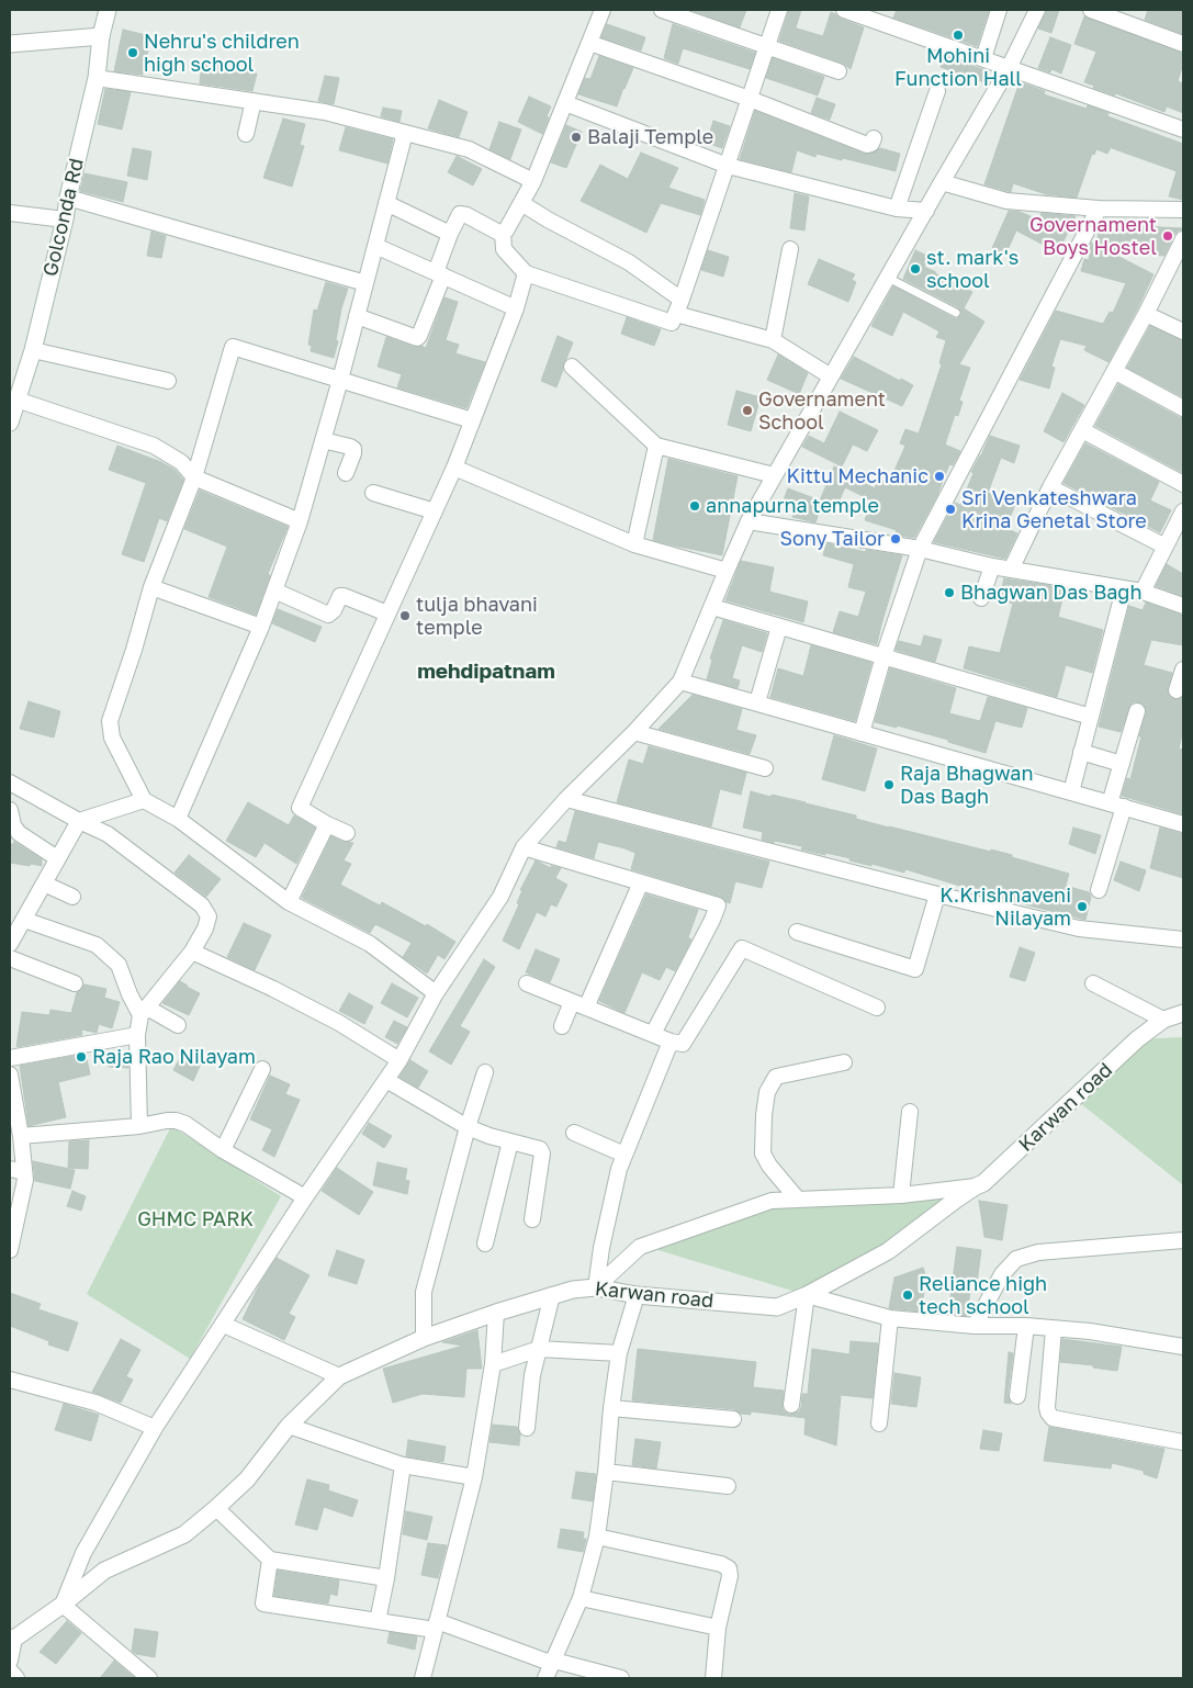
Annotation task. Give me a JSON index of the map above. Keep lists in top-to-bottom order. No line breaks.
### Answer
{"streets":{"street":["Golconda Rd","Karwan road"]},"districts":["mehdipatnam"],"parks":["GHMC PARK"],"places":["Mohini Function Hall","Nehru's children high school","Balaji Temple","Governament Boys Hostel","st. mark's school","Governament School","Kittu Mechanic","annapurna temple","Sri Venkateshwara Krina Genetal Store","Sony Tailor","Bhagwan Das Bagh","tulja bhavani temple","Raja Bhagwan Das Bagh","K.Krishnaveni Nilayam","Raja Rao Nilayam","Reliance high tech school"]}
